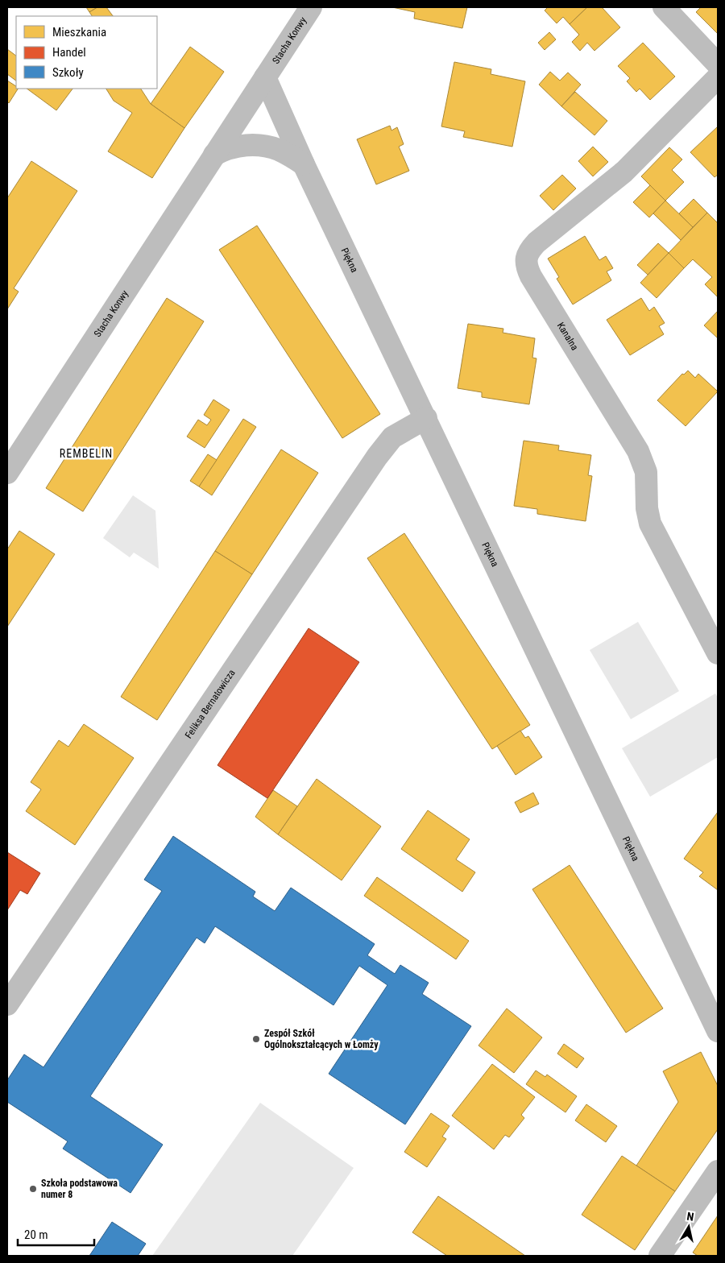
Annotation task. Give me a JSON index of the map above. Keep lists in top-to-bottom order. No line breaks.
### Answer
{"streets":{"street":["Stacha Konwy","Piękna","Kanalna","Feliksa Bernatowicza"]},"crossings":[["Stacha Konwy","Piękna"],["Piękna","Feliksa Bernatowicza"]],"districts":["REMBELIN"],"places":["Zespół Szkół Ogólnokształcących w Łomży","Szkoła podstawowa numer 8"],"legend":["Mieszkania","Handel","Szkoły"],"scale_bar":"20 m","north":"top"}
